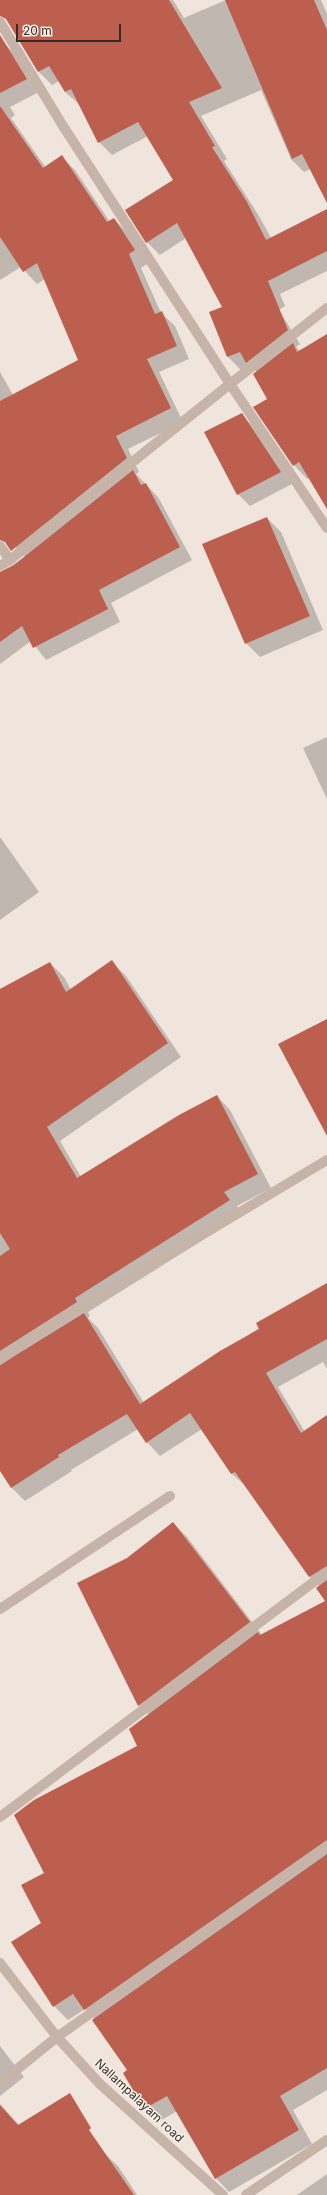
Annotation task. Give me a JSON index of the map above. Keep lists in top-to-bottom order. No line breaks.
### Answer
{"streets":{"street":["Nallampalayam road"]},"scale_bar":"20 m"}
